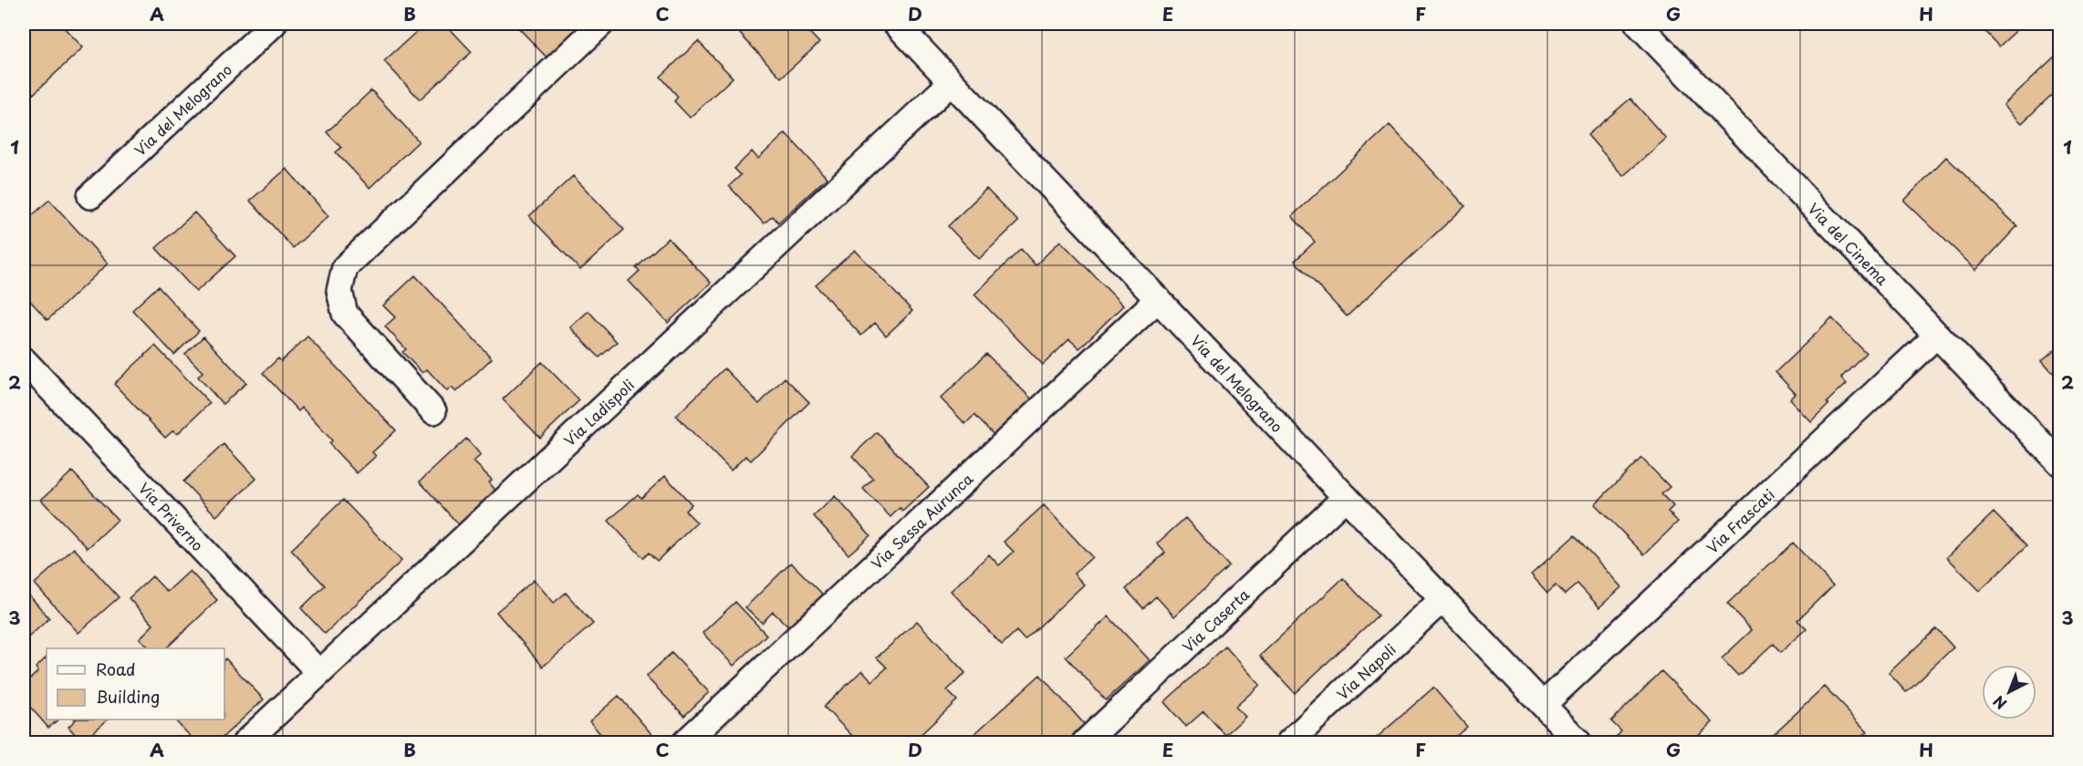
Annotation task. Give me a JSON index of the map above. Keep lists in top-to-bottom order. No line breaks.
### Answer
{"streets":{"street":["Via del Melograno","Via del Cinema","Via Ladispoli","Via Priverno","Via Sessa Aurunca","Via Frascati","Via Caserta","Via Napoli"]},"crossings":[["Via del Melograno","Via Ladispoli"],["Via del Melograno","Via Sessa Aurunca"],["Via del Melograno","Via Frascati"],["Via del Melograno","Via Caserta"],["Via del Melograno","Via Napoli"],["Via del Cinema","Via Frascati"],["Via Ladispoli","Via Priverno"]],"legend":["Road","Building"],"north":"bottom left","grid":{"columns":["A","B","C","D","E","F","G","H"],"rows":["1","2","3"]}}
